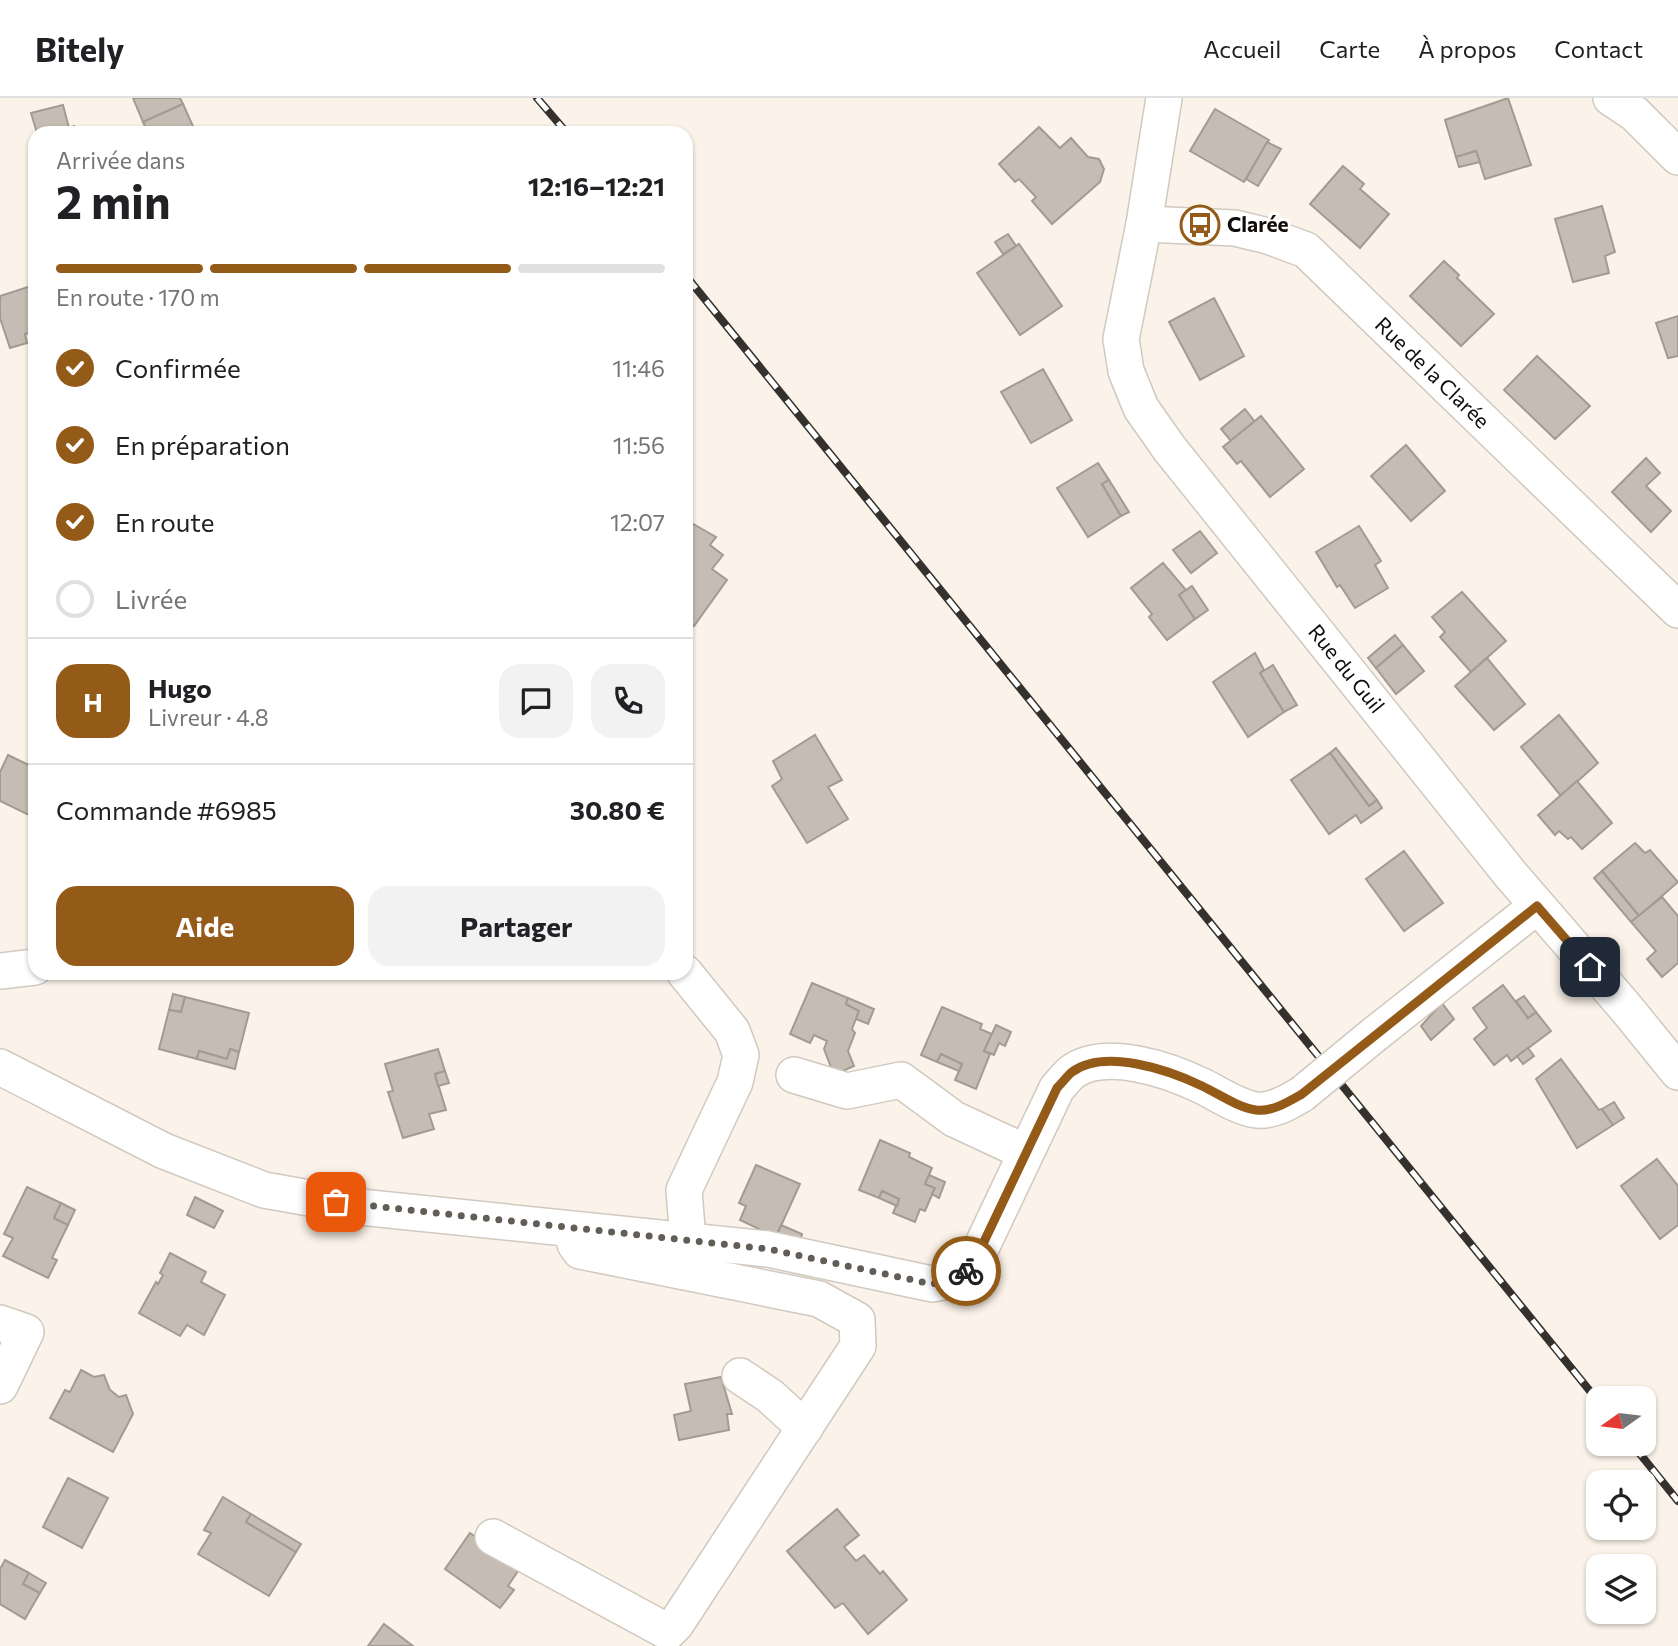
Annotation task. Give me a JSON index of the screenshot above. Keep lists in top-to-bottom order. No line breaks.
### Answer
{"streets":{"street":["Rue de la Clarée","Rue du Guil"]},"crossings":[["Rue de la Clarée","Rue du Guil"]],"places":{"bus stop":["Clarée"]},"north":"left","page":{"header":"Bitely","nav":["Accueil","Carte","À propos","Contact"],"heading":["2 min","Arrivée dans","12:16–12:21"],"panel":["Hugo","Livreur · 4.8","Commande #6985","30.80 €"],"bar":"En route · 170 m","list":[["Confirmée","11:46"],["En préparation","11:56"],["En route","12:07"],"Livrée"],"round":"H","buttons":["Aide","Partager"]}}
